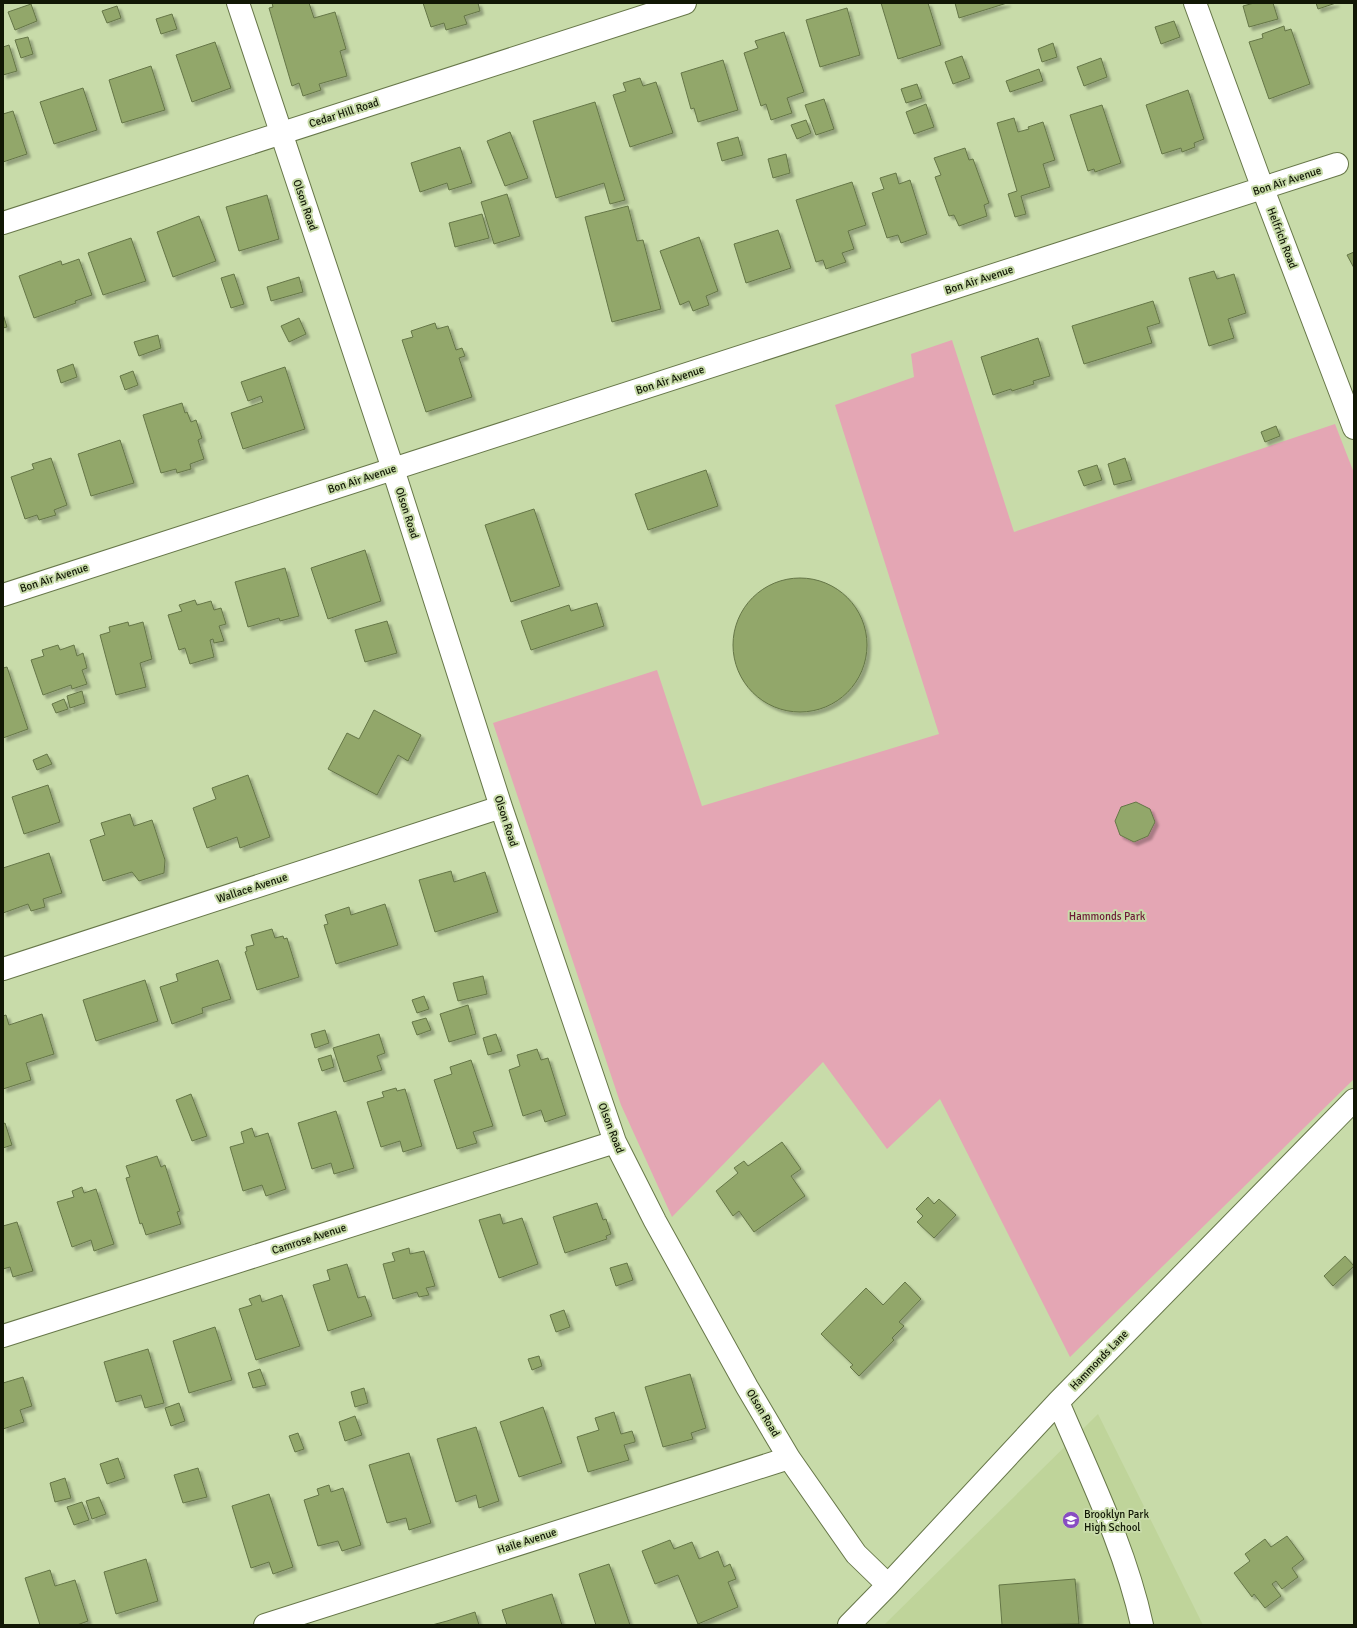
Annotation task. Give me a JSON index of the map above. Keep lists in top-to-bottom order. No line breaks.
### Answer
{"streets":{"street":["Cedar Hill Road","Bon Air Avenue","Olson Road","Helfrich Road","Wallace Avenue","Camrose Avenue","Hammonds Lane","Haile Avenue"]},"crossings":[["Cedar Hill Road","Olson Road"],["Bon Air Avenue","Olson Road"],["Bon Air Avenue","Helfrich Road"],["Olson Road","Wallace Avenue"],["Olson Road","Camrose Avenue"],["Olson Road","Hammonds Lane"],["Olson Road","Haile Avenue"]],"parks":["Hammonds Park"],"places":{"school or university":["Brooklyn Park High School"]}}
